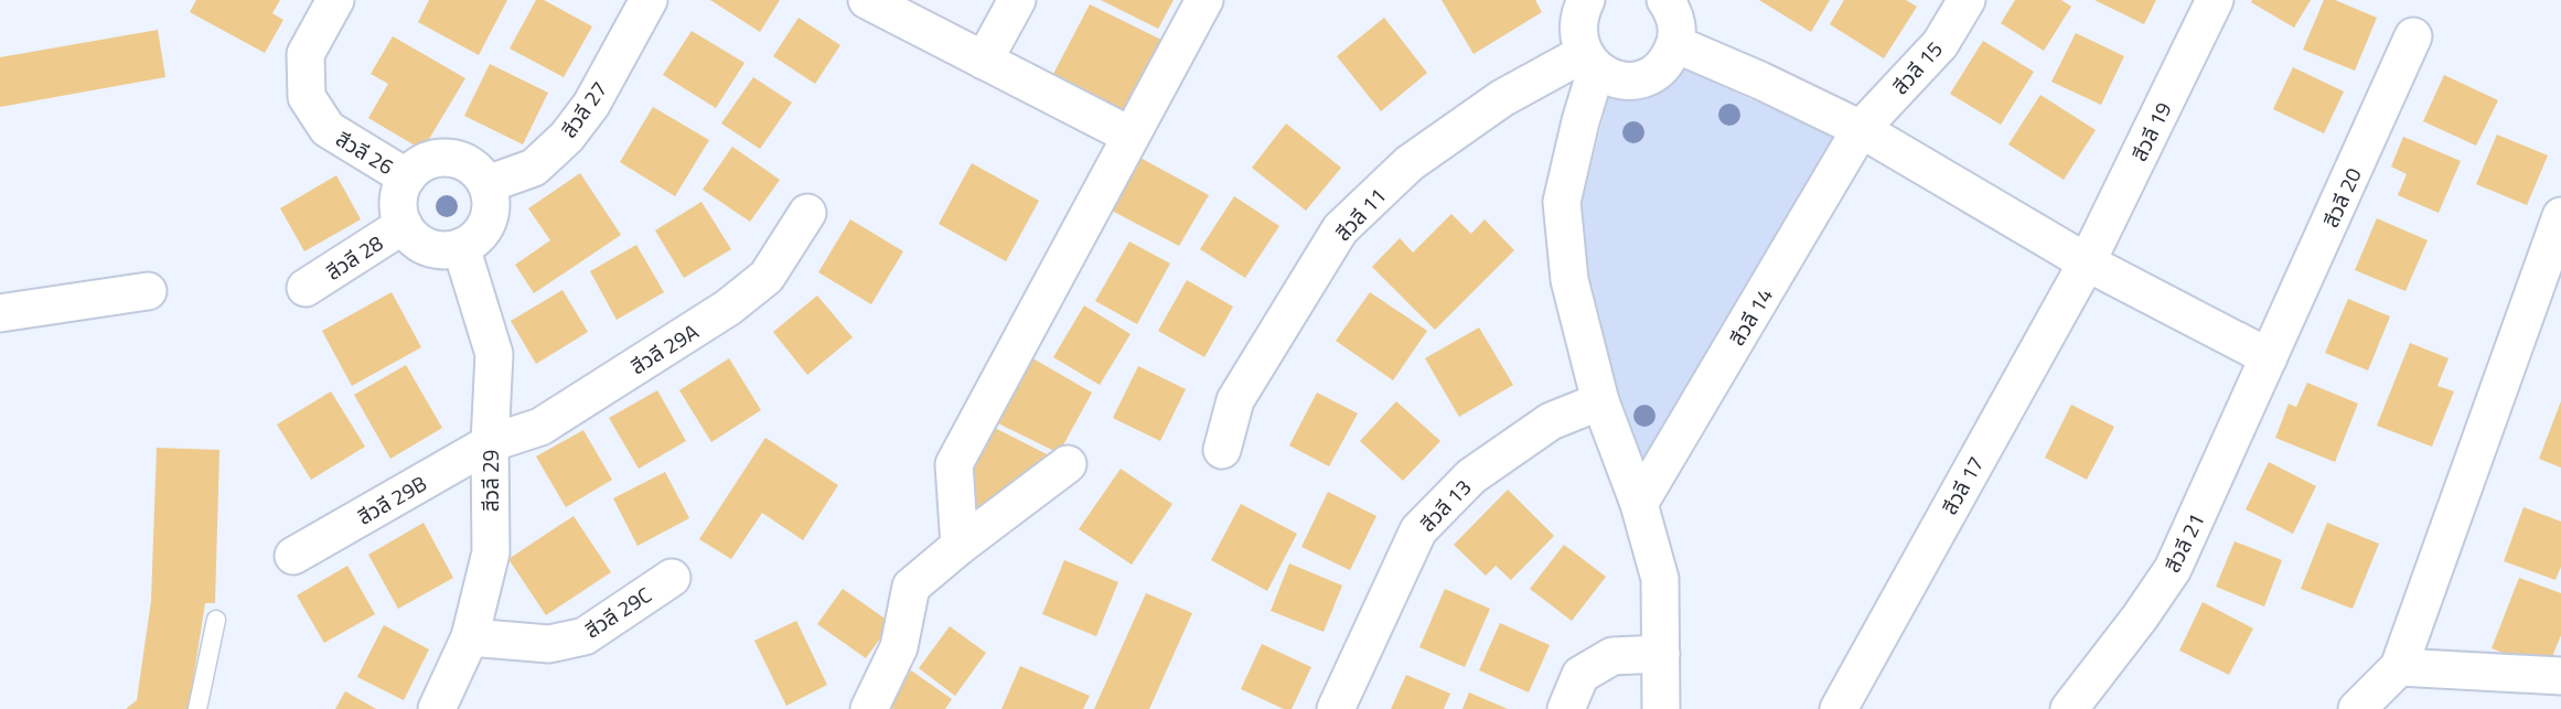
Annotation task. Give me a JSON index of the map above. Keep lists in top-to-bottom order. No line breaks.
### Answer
{"streets":{"street":["สีวลี 15","สีวลี 27","สีวลี 19","สีวลี 26","สีวลี 20","สีวลี 11","สีวลี 28","สีวลี 14","สีวลี 29A","สีวลี 29","สีวลี 17","สีวลี 29B","สีวลี 13","สีวลี 21","สีวลี 29C"]},"crossings":[["สีวลี 15","สีวลี 14"],["สีวลี 27","สีวลี 26"],["สีวลี 27","สีวลี 28"],["สีวลี 27","สีวลี 29"],["สีวลี 19","สีวลี 17"],["สีวลี 26","สีวลี 28"],["สีวลี 26","สีวลี 29"],["สีวลี 20","สีวลี 21"],["สีวลี 28","สีวลี 29"],["สีวลี 29A","สีวลี 29"],["สีวลี 29A","สีวลี 29B"],["สีวลี 29","สีวลี 29B"],["สีวลี 29","สีวลี 29C"]]}
